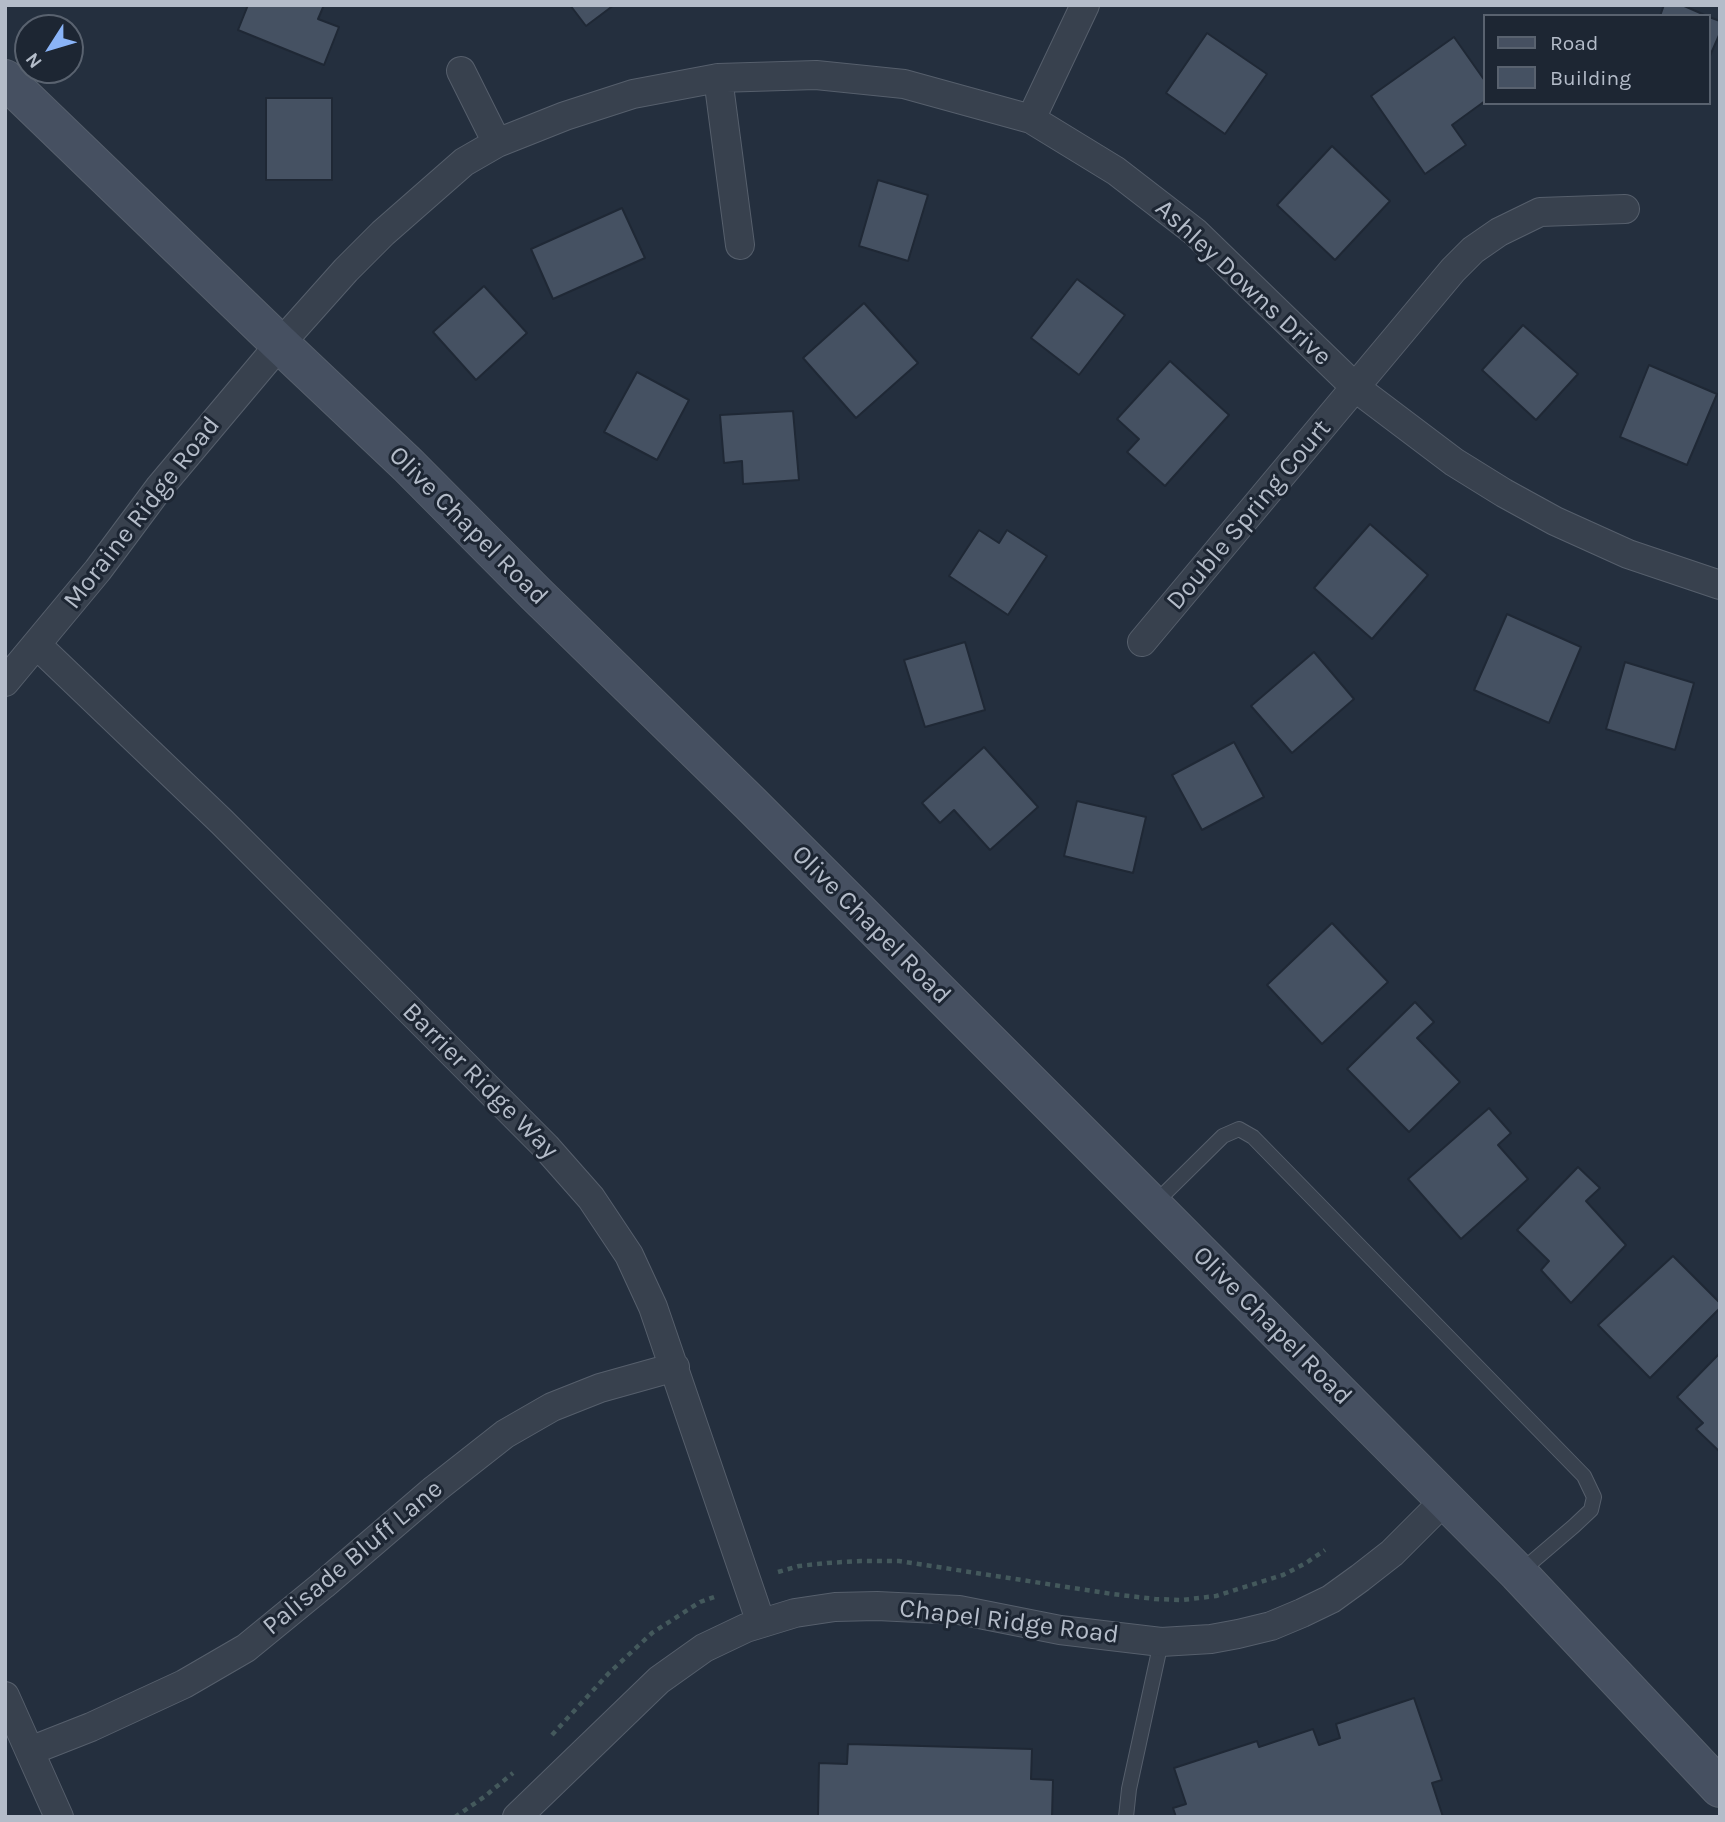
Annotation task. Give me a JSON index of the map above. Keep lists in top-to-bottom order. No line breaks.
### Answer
{"streets":{"main road":["Olive Chapel Road"],"street":["Ashley Downs Drive","Moraine Ridge Road","Double Spring Court","Barrier Ridge Way","Palisade Bluff Lane","Chapel Ridge Road"]},"crossings":[["Ashley Downs Drive","Moraine Ridge Road"],["Ashley Downs Drive","Double Spring Court"],["Ashley Downs Drive","Olive Chapel Road"],["Moraine Ridge Road","Olive Chapel Road"],["Moraine Ridge Road","Barrier Ridge Way"],["Olive Chapel Road","Chapel Ridge Road"],["Barrier Ridge Way","Palisade Bluff Lane"],["Barrier Ridge Way","Chapel Ridge Road"]],"legend":["Road","Building"],"north":"bottom left"}
